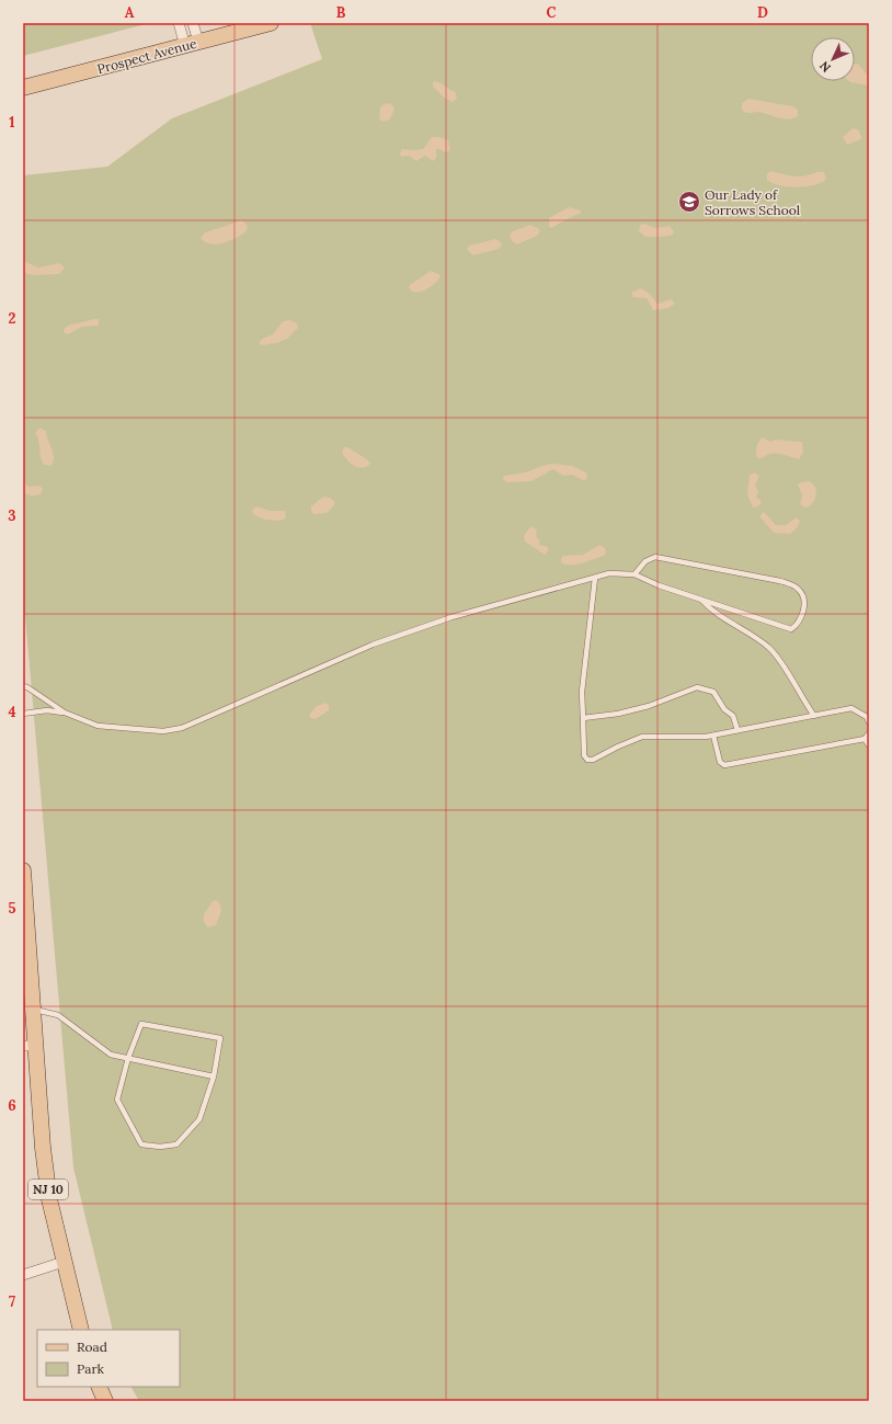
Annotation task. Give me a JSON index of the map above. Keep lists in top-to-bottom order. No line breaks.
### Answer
{"streets":{"main road":["Prospect Avenue","NJ 10"]},"places":{"school or university":["Our Lady of Sorrows School"]},"legend":["Road","Park"],"north":"bottom left","grid":{"columns":["A","B","C","D"],"rows":["1","2","3","4","5","6","7"]}}
